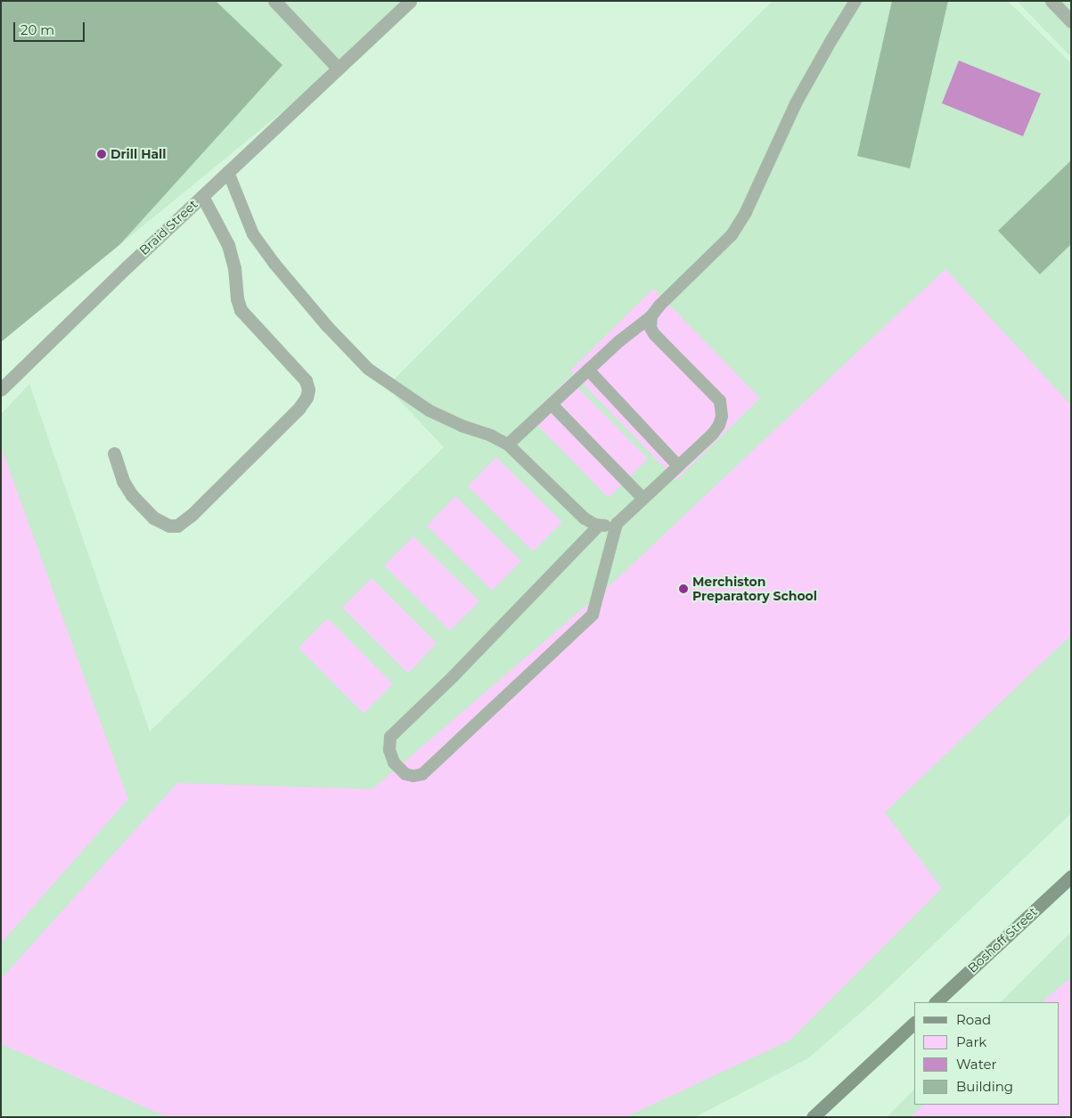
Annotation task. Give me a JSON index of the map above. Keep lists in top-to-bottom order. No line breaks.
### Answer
{"streets":{"main road":["Boshoff Street"],"street":["Braid Street"]},"places":["Drill Hall","Merchiston Preparatory School"],"legend":["Road","Park","Water","Building"],"scale_bar":"20 m"}
